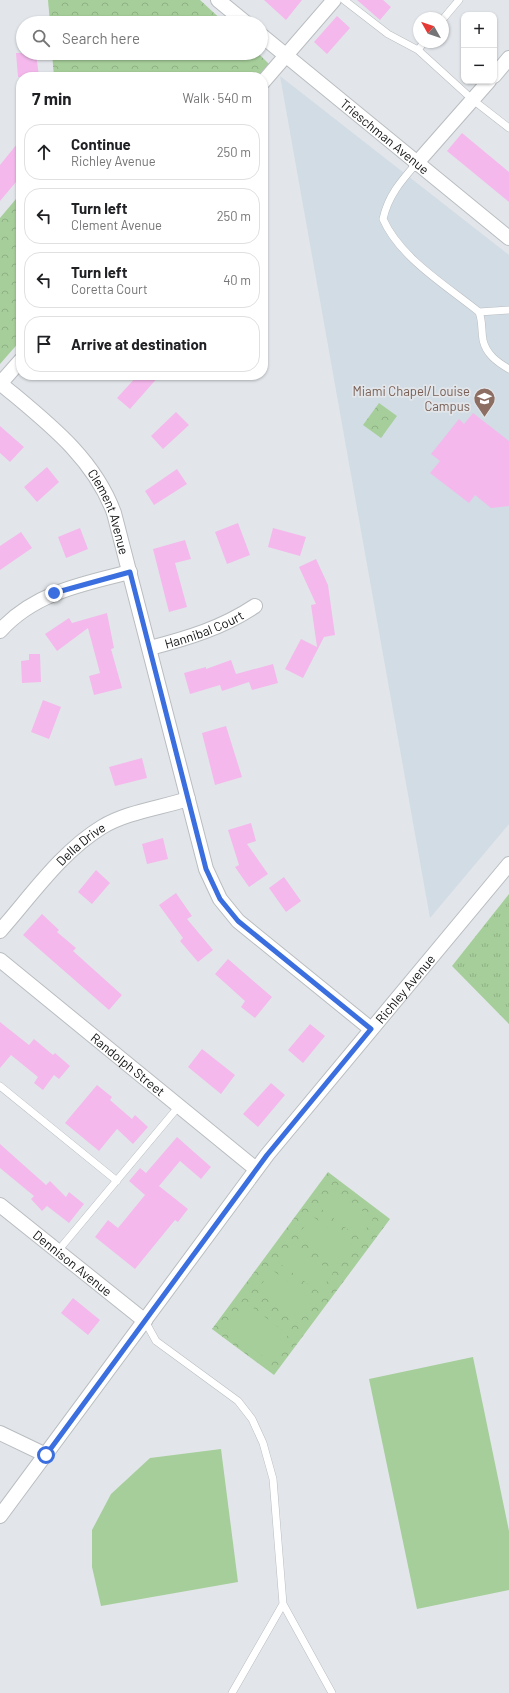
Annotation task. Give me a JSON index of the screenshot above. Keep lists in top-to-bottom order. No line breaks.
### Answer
{"streets":{"street":["Trieschman Avenue","Clement Avenue","Hannibal Court","Della Drive","Richley Avenue","Randolph Street","Dennison Avenue"]},"crossings":[["Clement Avenue","Hannibal Court"],["Clement Avenue","Della Drive"],["Clement Avenue","Richley Avenue"],["Richley Avenue","Randolph Street"],["Richley Avenue","Dennison Avenue"]],"places":{"school or university":["Miami Chapel/Louise Campus"]},"north":"top left","page":{"map_buttons":["+","−"],"search":"Search here","heading":["7 min","Walk · 540 m"],"list":[["Continue","Richley Avenue","250 m"],["Turn left","Clement Avenue","250 m"],["Turn left","Coretta Court","40 m"],"Arrive at destination"]}}
